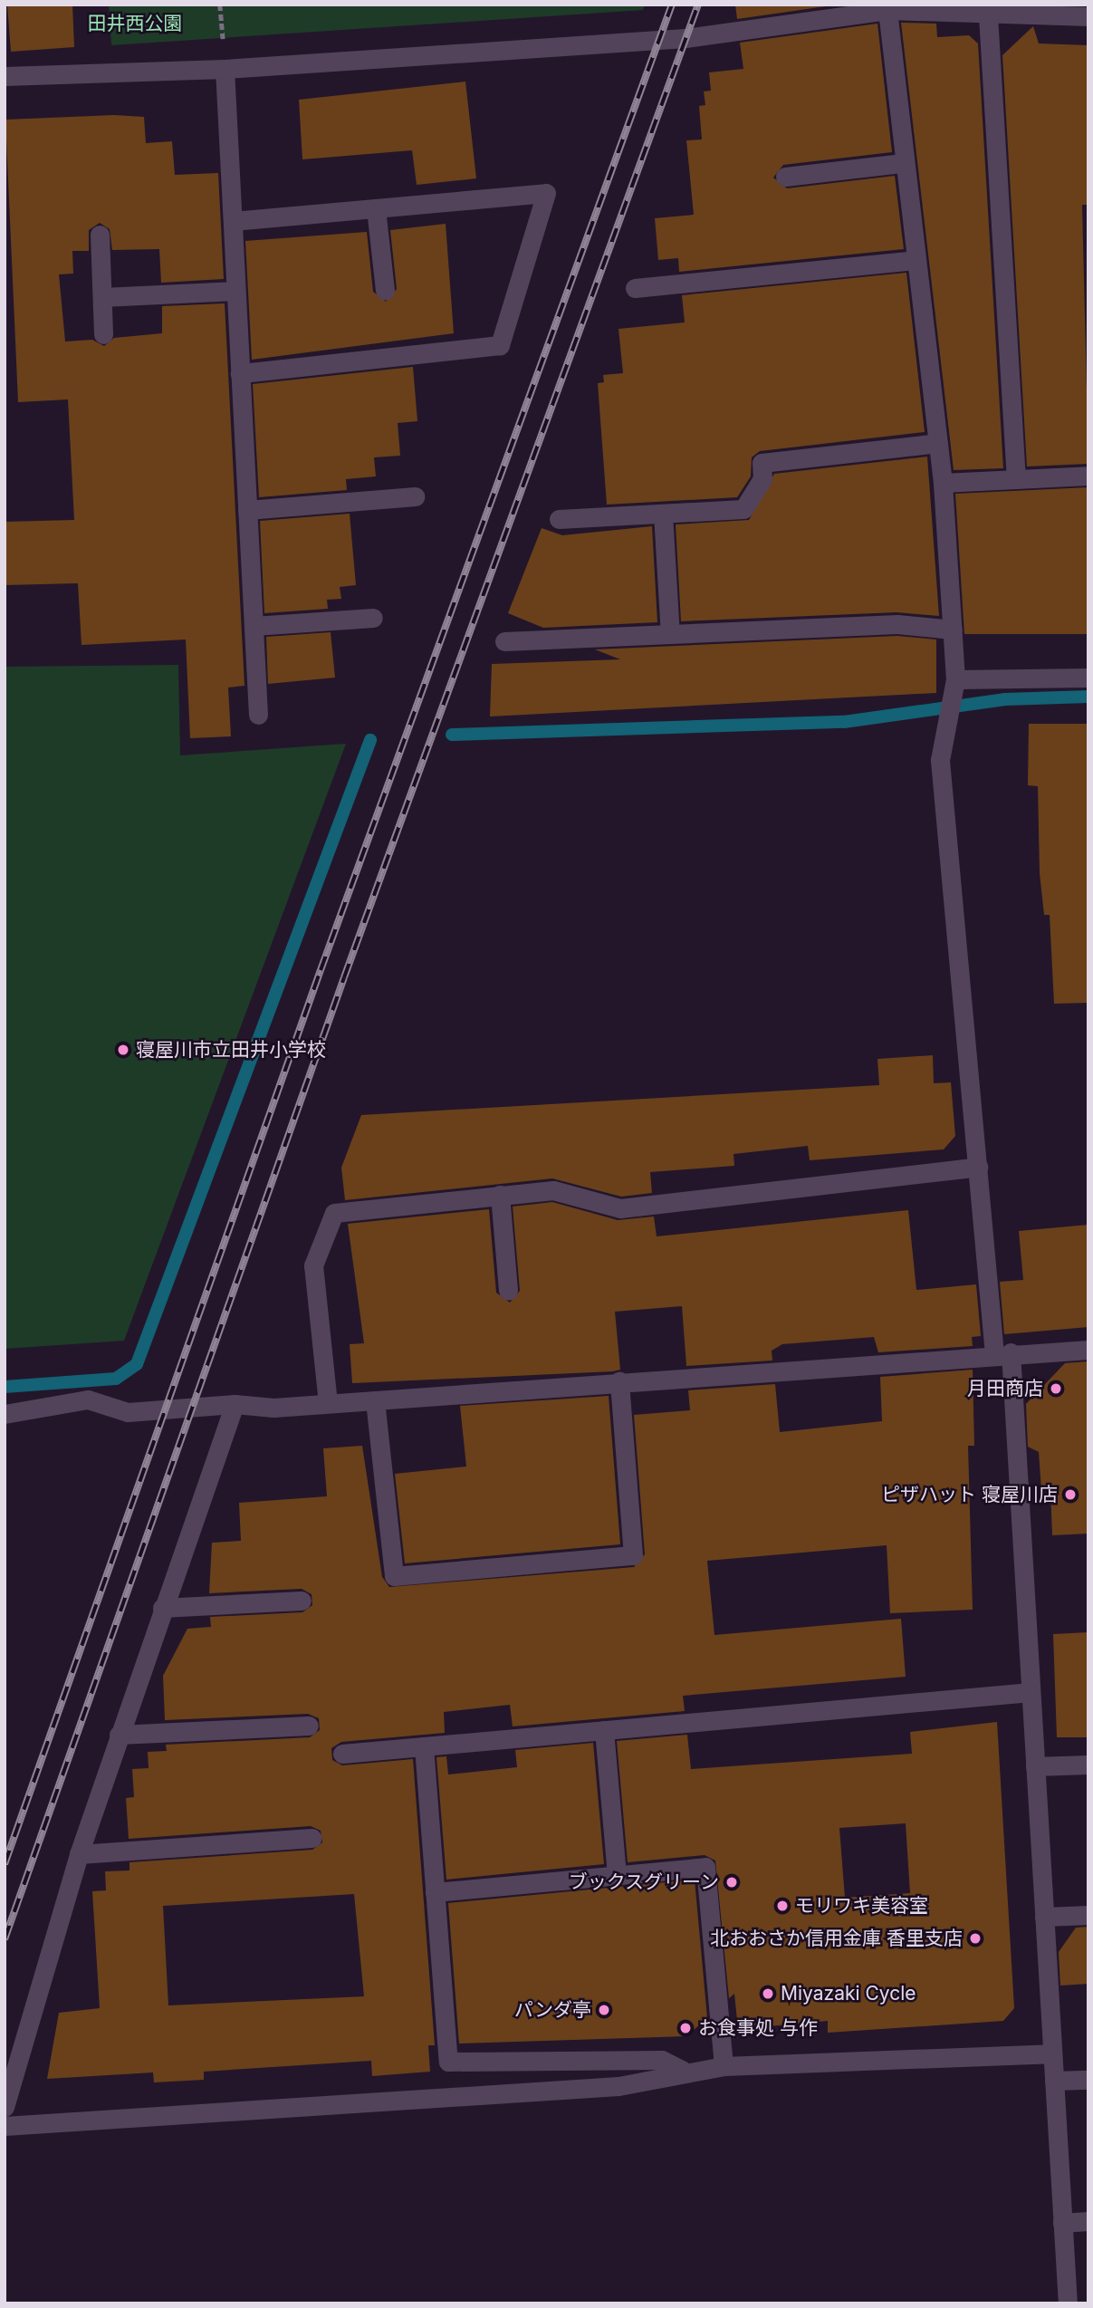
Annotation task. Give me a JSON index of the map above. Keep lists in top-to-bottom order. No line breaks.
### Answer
{"parks":["田井西公園"],"places":["寝屋川市立田井小学校","月田商店","ピザハット 寝屋川店","ブックスグリーン","モリワキ美容室","北おおさか信用金庫 香里支店","Miyazaki Cycle","パンダ亭","お食事処 与作"]}
